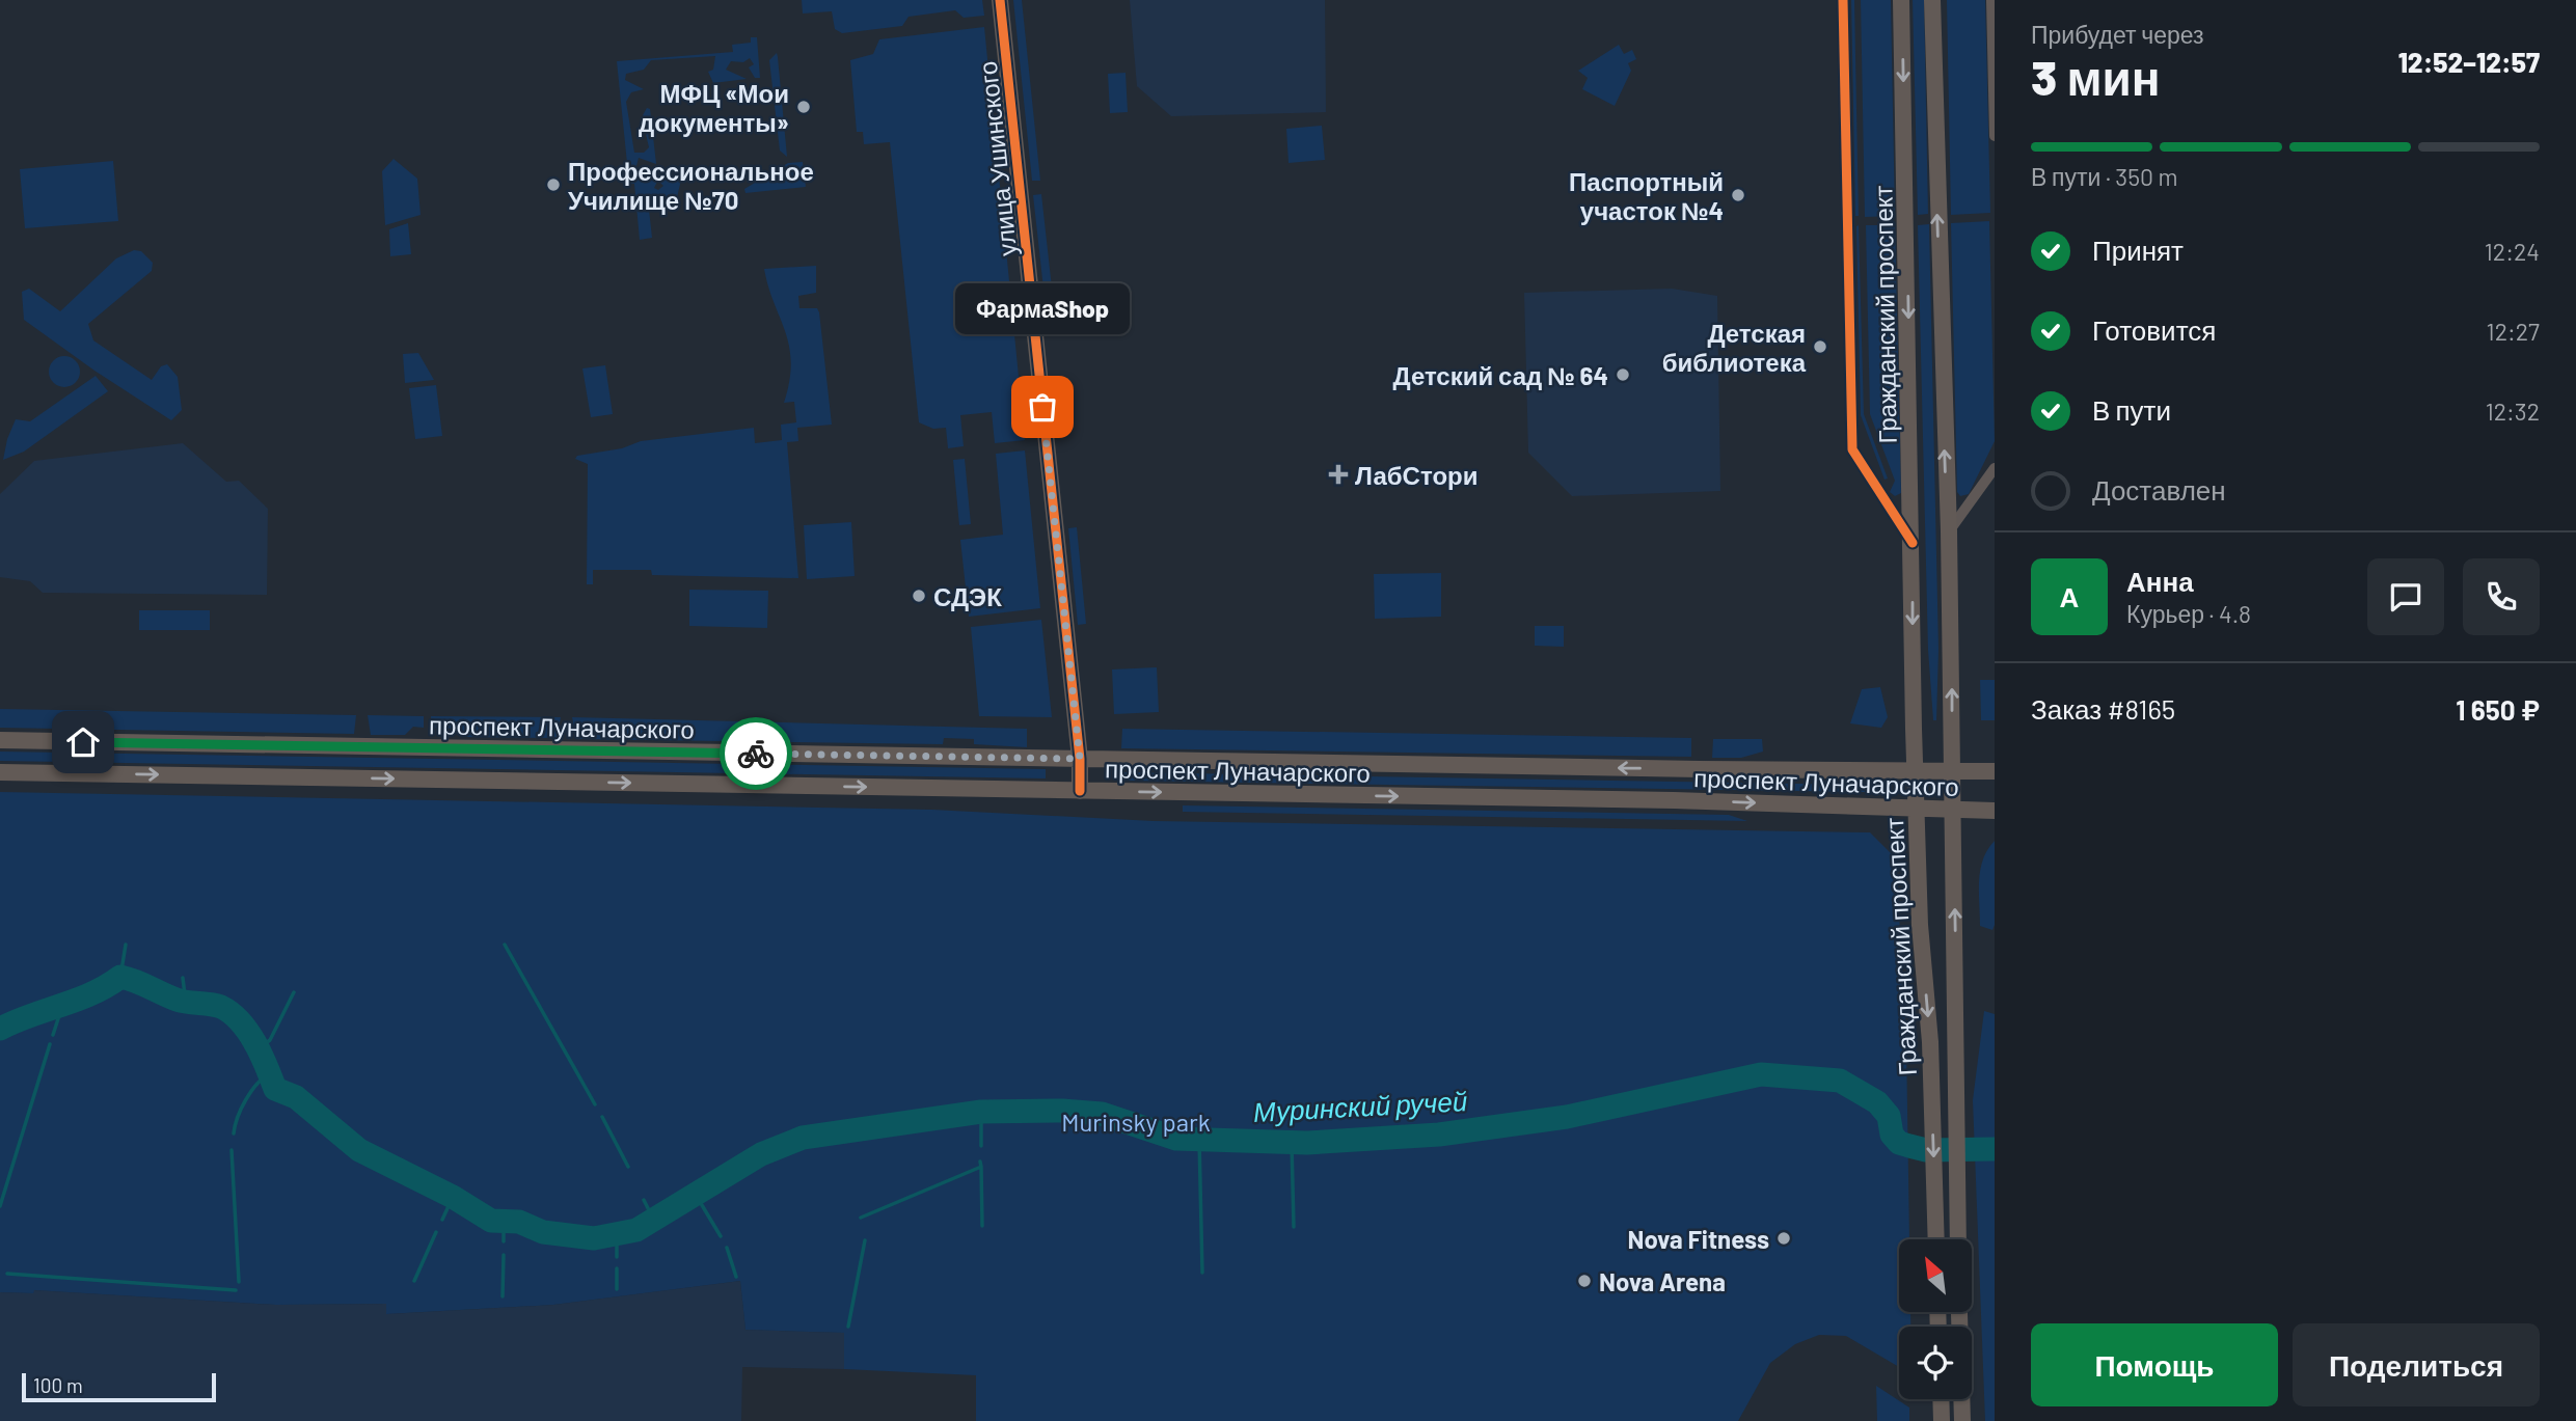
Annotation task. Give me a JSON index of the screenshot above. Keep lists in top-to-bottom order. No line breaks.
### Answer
{"streets":{"main road":["улица Ушинского","Гражданский проспект","проспект Луначарского"]},"crossings":[["улица Ушинского","проспект Луначарского"],["Гражданский проспект","проспект Луначарского"]],"water":["Муринский ручей"],"parks":["Murinsky park"],"places":{"other":["МФЦ «Мои документы»","Профессиональное Училище №70","Паспортный участок №4","Детская библиотека","Детский сад № 64","ФармаShop","СДЭК","Nova Fitness","Nova Arena"],"health":["ЛабСтори"]},"scale_bar":"100 m","north":"top left","page":{"heading":["3 мин","Прибудет через","12:52–12:57"],"panel":["Анна","Курьер · 4.8","Заказ #8165","1 650 ₽"],"bar":"В пути · 350 m","list":[["Принят","12:24"],["Готовится","12:27"],["В пути","12:32"],"Доставлен"],"bubble":"ФармаShop","round":"А","buttons":["Помощь","Поделиться"],"scale":"100 m"}}
